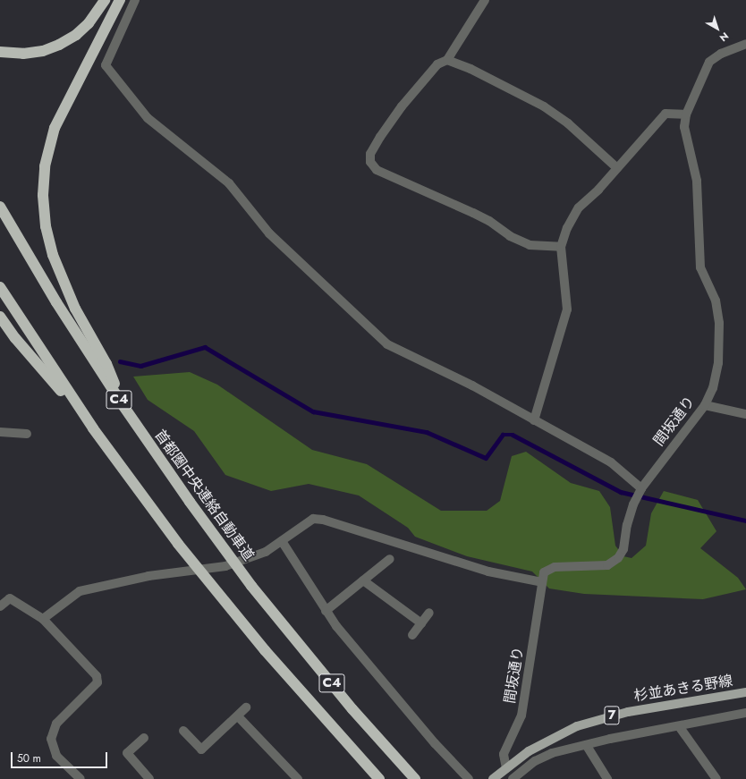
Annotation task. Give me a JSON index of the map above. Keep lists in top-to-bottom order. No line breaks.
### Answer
{"streets":{"highway":["C4","首都圏中央連絡自動車道"],"main road":["杉並あきる野線","7"],"street":["間坂通り"]},"crossings":[["間坂通り","杉並あきる野線"]],"scale_bar":"50 m","north":"bottom right"}
